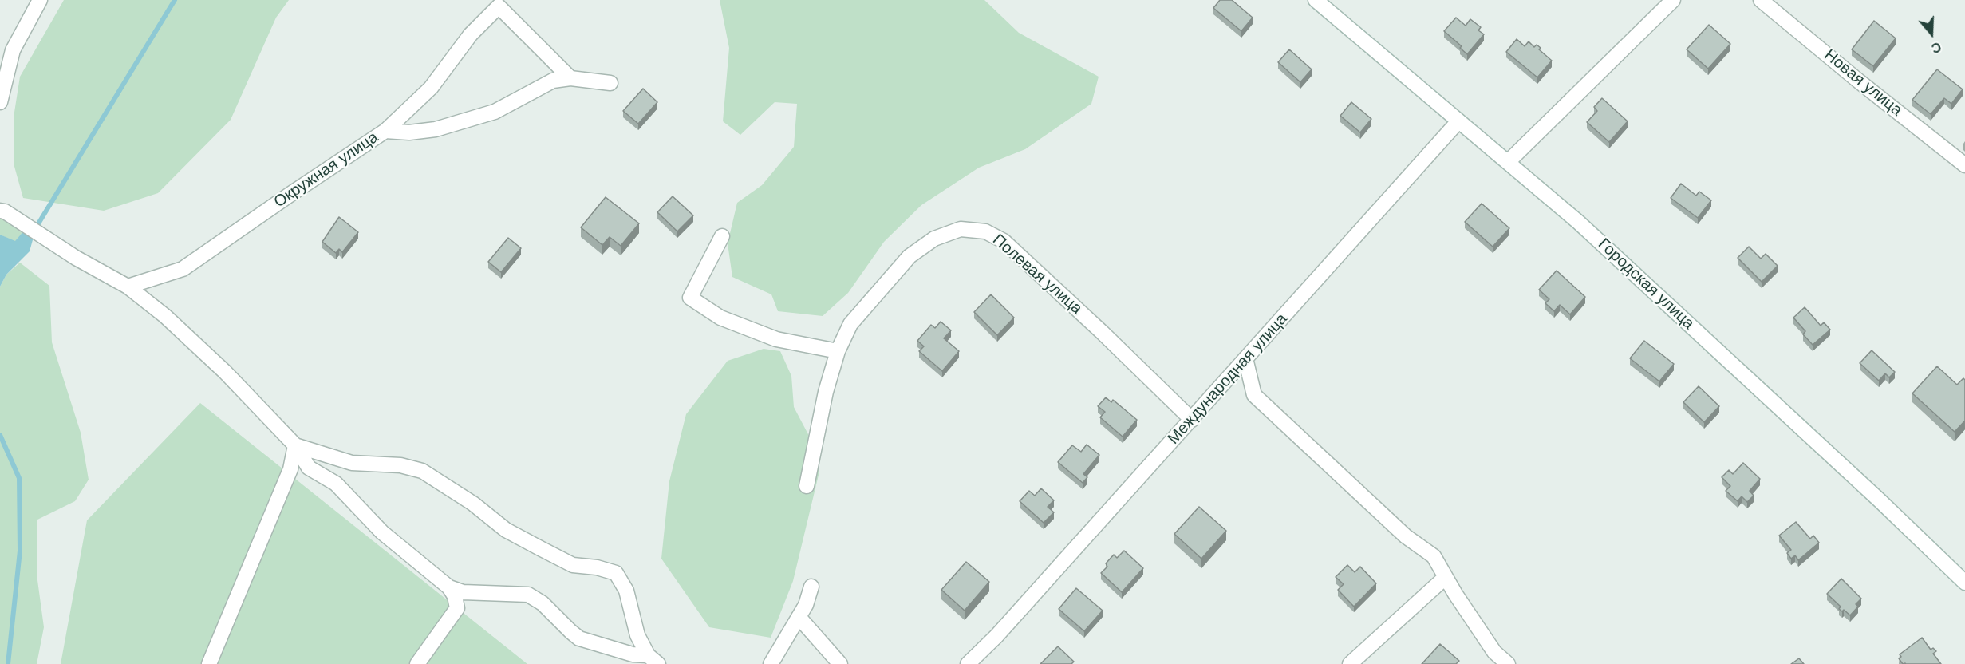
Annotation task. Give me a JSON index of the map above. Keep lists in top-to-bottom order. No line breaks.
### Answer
{"streets":{"street":["Новая улица","Окружная улица","Полевая улица","Городская улица","Международная улица"]},"crossings":[["Полевая улица","Международная улица"],["Городская улица","Международная улица"]],"north":"bottom"}
